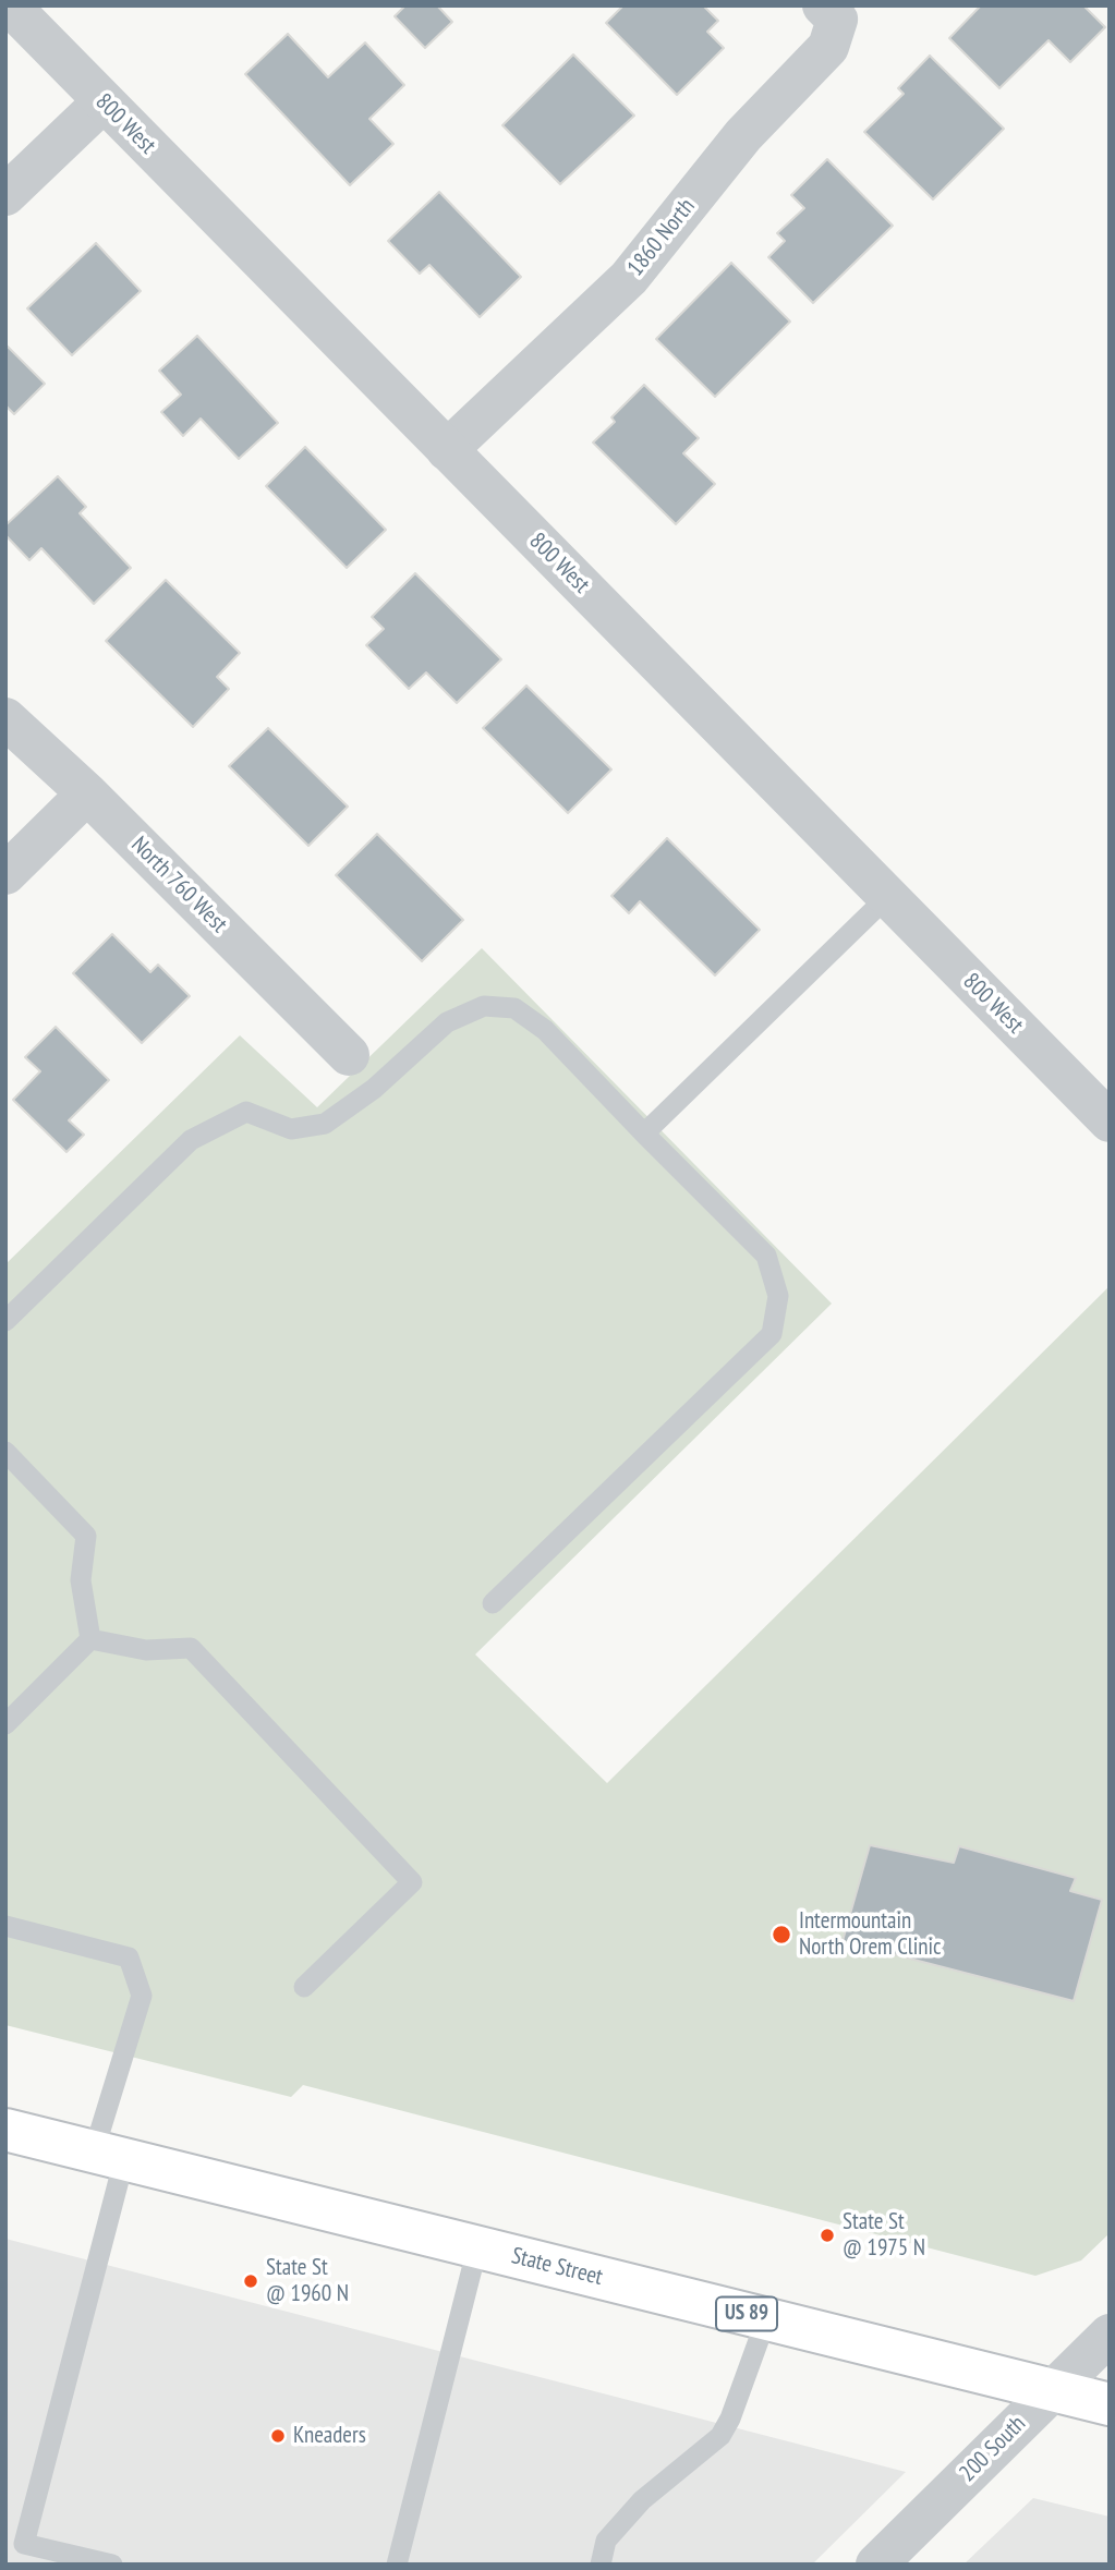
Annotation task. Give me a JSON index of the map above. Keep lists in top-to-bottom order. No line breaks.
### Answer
{"streets":{"main road":["State Street","US 89"],"street":["800 West","1860 North","North 760 West","200 South"]},"crossings":[["800 West","1860 North"],["State Street","200 South"]],"places":["Intermountain North Orem Clinic","State St @ 1975 N","State St @ 1960 N","Kneaders"]}
